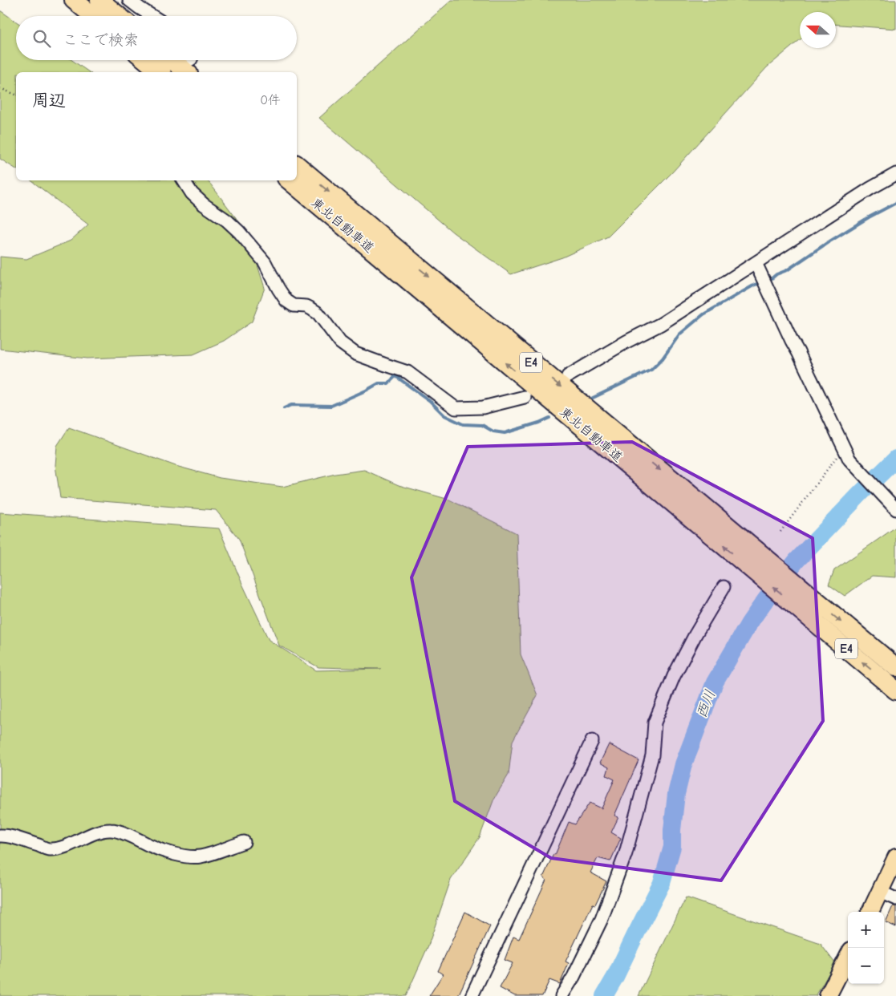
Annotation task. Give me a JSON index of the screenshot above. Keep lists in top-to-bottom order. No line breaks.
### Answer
{"streets":{"highway":["東北自動車道","E4"]},"water":["西川"],"north":"left","page":{"search":"ここで検索","heading":["周辺","0件"],"map_buttons":["+","−"]}}
